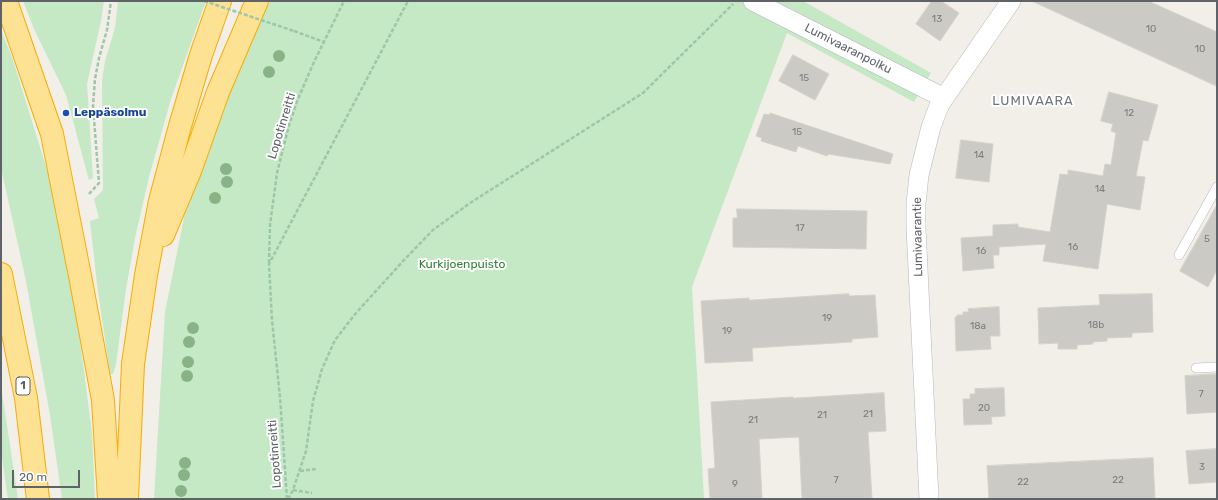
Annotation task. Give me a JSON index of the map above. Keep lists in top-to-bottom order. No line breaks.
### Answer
{"streets":{"highway":["1"],"street":["Lumivaaranpolku","Lumivaarantie"],"path":["Lopotinreitti"]},"crossings":[["Lumivaaranpolku","Lumivaarantie"]],"districts":["LUMIVAARA"],"parks":["Kurkijoenpuisto"],"places":["Leppäsolmu"],"house_numbers":["13","10","10","15","12","15","14","14","17","5","16","16","19","18b","18a","19","7","20","21","21","21","3","7","22","22","9"],"scale_bar":"20 m"}
